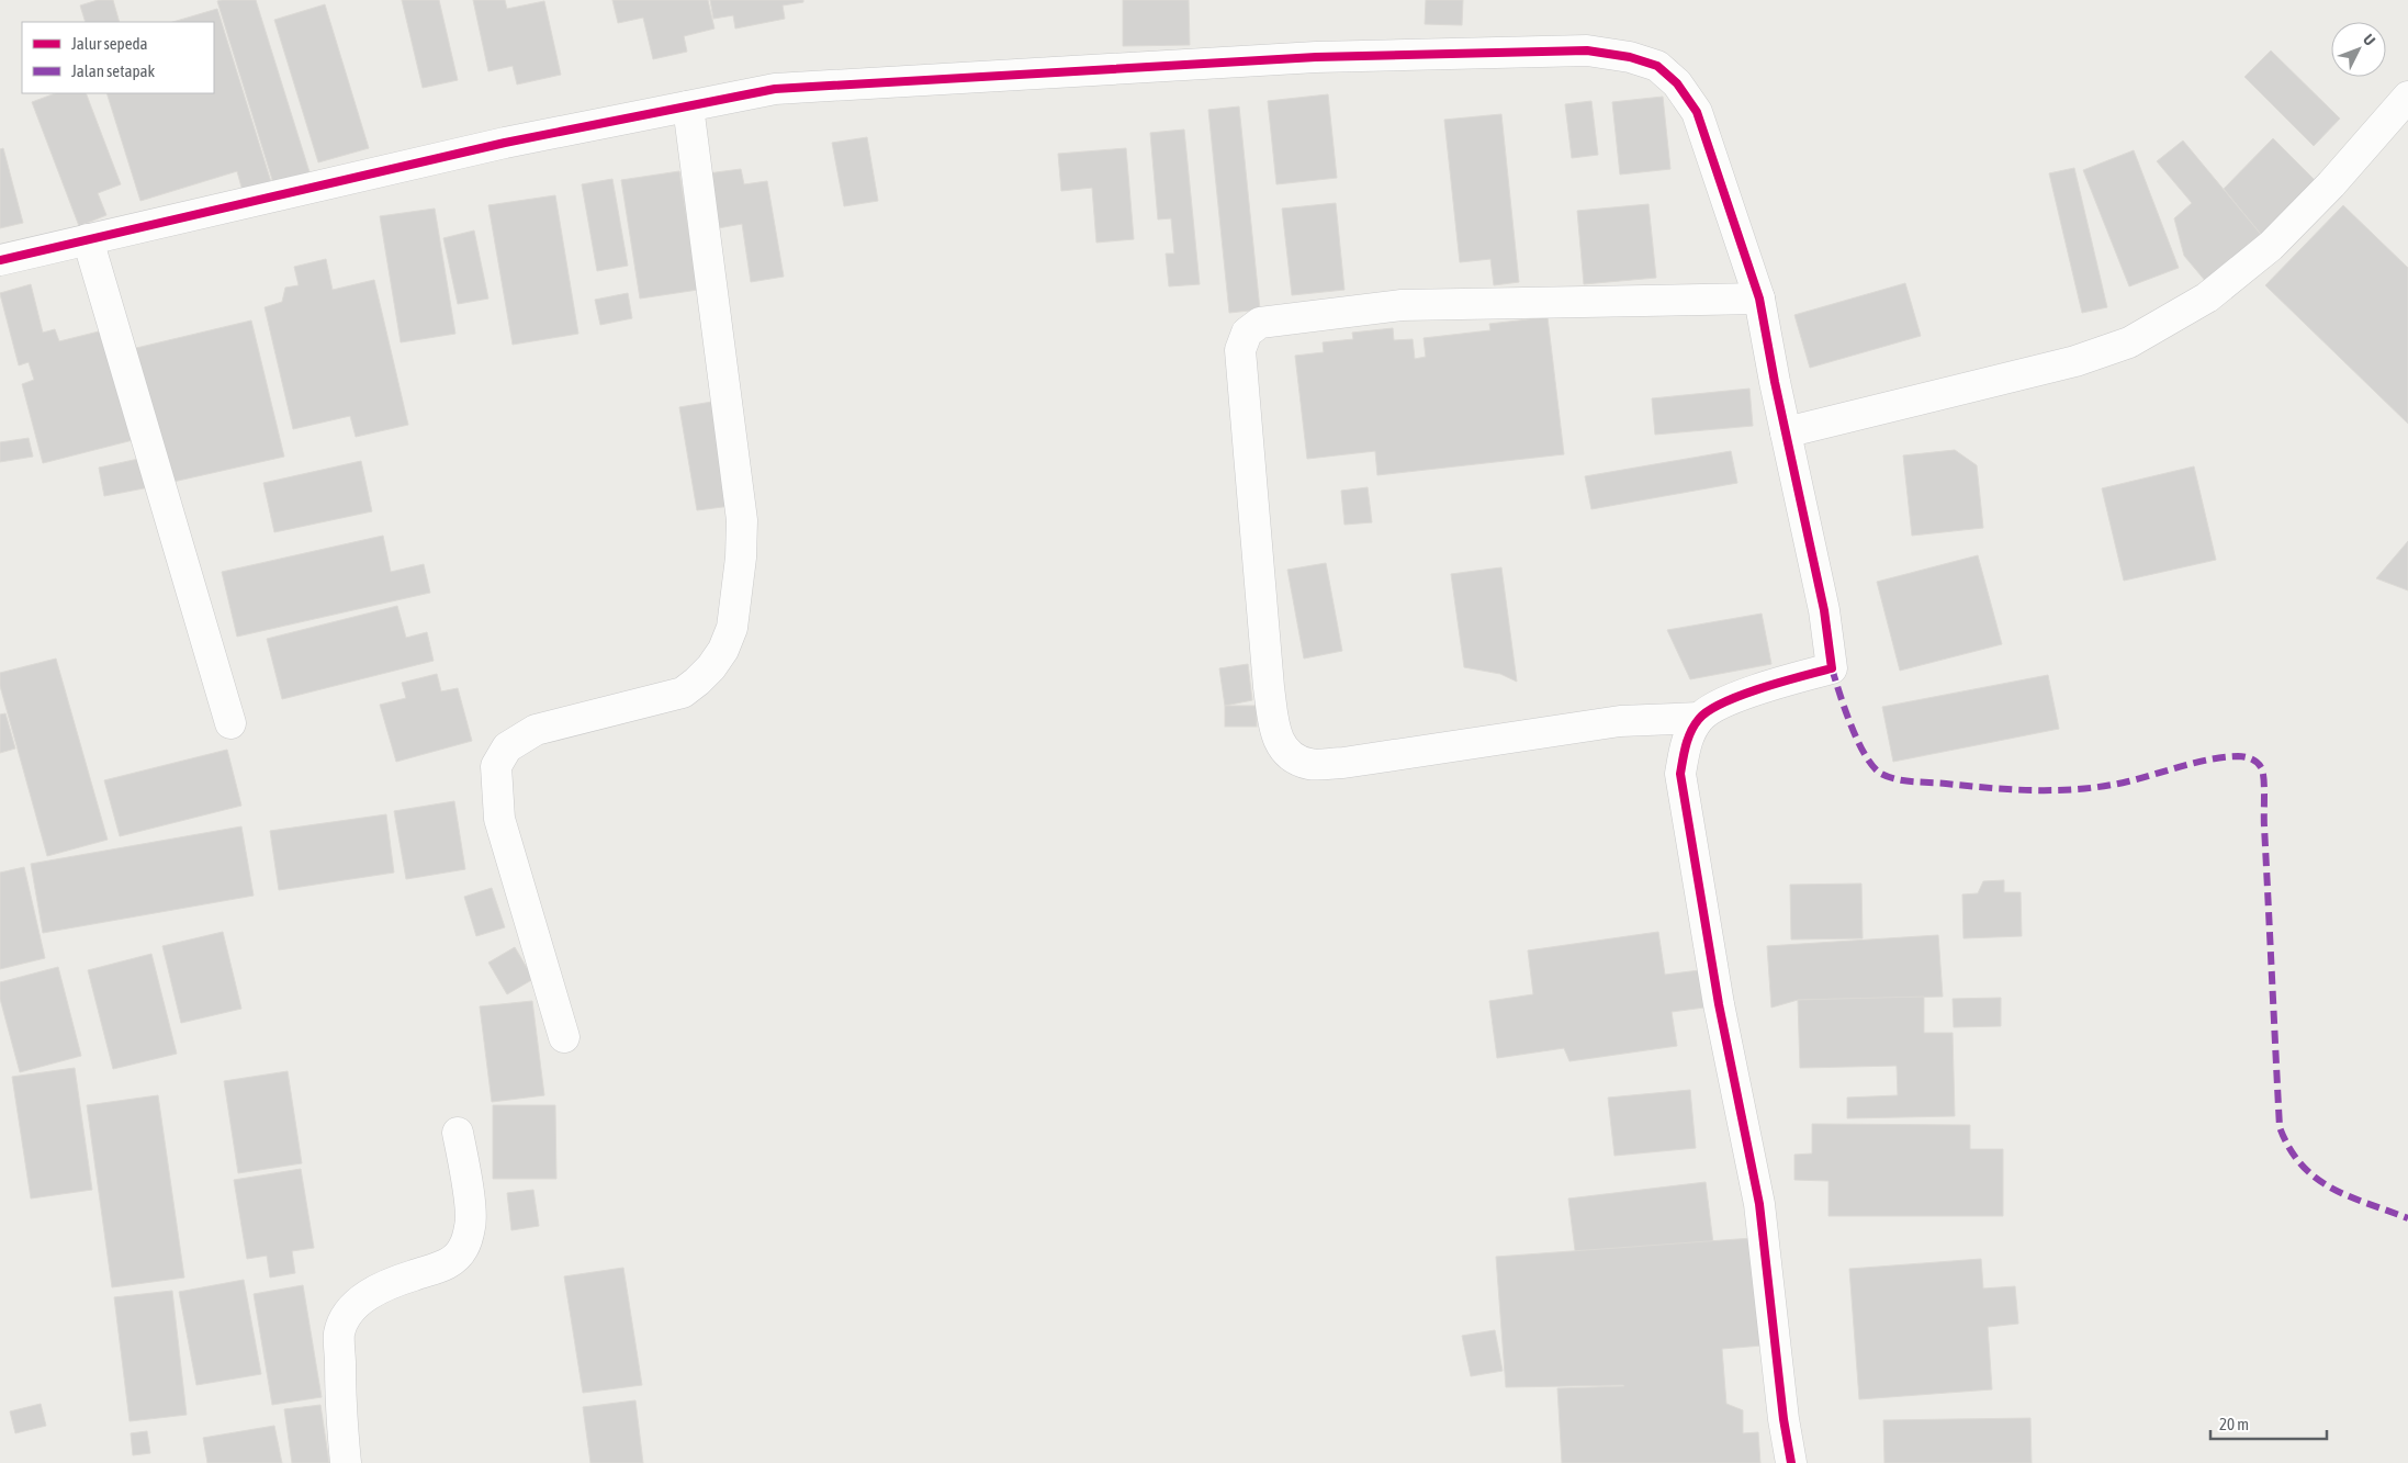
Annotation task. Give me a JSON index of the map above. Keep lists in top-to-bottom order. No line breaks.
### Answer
{"legend":["Jalur sepeda","Jalan setapak"],"scale_bar":"20 m","north":"top right"}
